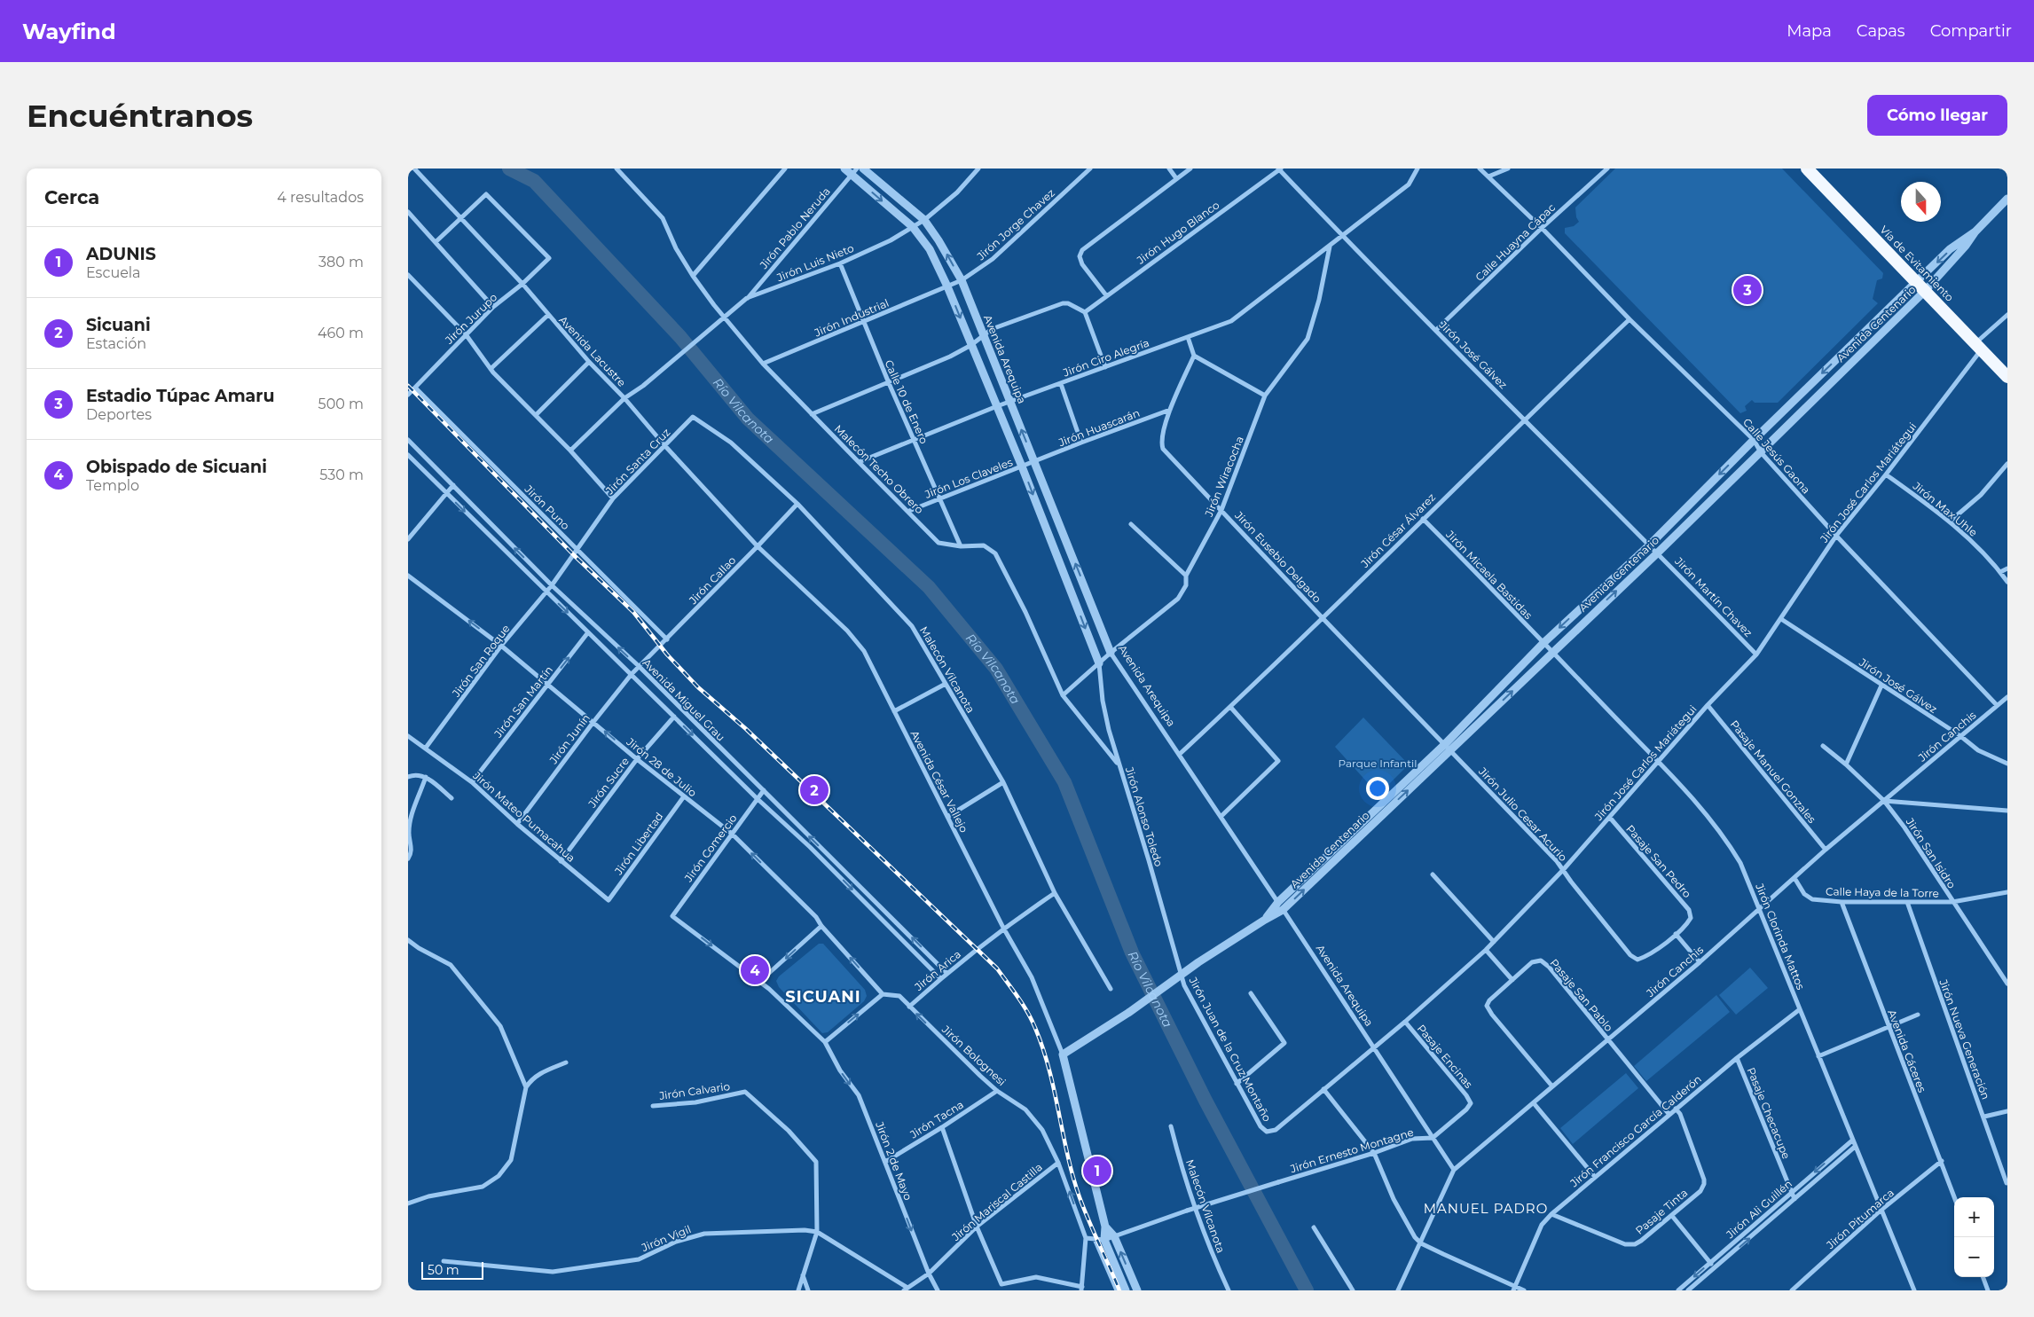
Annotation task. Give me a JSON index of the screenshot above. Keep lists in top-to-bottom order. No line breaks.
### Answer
{"streets":{"highway":["Vía de Evitamiento"],"street":["Jirón Jorge Chavez","Jirón Pablo Neruda","Jirón Hugo Blanco","Calle Huayna Cápac","Jirón Luis Nieto","Jirón Industrial","Jirón Jurupo","Avenida Centenario","Avenida Lacustre","Jirón José Gálvez","Jirón Ciro Alegría","Avenida Arequipa","Calle 10 de Enero","Jirón Huascarán","Calle Jesús Gaona","Jirón Santa Cruz","Malecón Techo Obrero","Jirón Wiracocha","Jirón Los Claveles","Jirón José Carlos Mariátegui","Jirón Puno","Jirón Max Uhle","Jirón César Álvarez","Jirón Eusebio Delgado","Jirón Micaela Bastidas","Jirón Callao","Jirón Martín Chavez","Jirón San Roque","Malecón Vilcanota","Avenida Miguel Grau","Jirón San Martín","Jirón Canchis","Jirón Junín","Jirón 28 de Julio","Pasaje Manuel Gonzales","Avenida César Vallejo","Jirón Sucre","Jirón Julio Cesar Acurio","Jirón Mateo Pumacahua","Jirón Alonso Toledo","Jirón Libertad","Jirón Comercio","Jirón San Isidro","Pasaje San Pedro","Calle Haya de la Torre","Jirón Clorinda Mattos","Jirón Arica","Pasaje San Pablo","Jirón Nueva Generación","Jirón Juan de la Cruz Montaño","Avenida Cáceres","Jirón Bolognesi","Pasaje Encinas","Jirón Calvario","Pasaje Checacupe","Jirón Tacna","Jirón Francisco García Calderón","Jirón Ernesto Montagne","Jirón 2 de Mayo","Jirón Mariscal Castilla","Jirón Ali Guillén","Pasaje Tinta","Jirón Pitumarca","Jirón Vigil"]},"crossings":[["Jirón Jorge Chavez","Jirón Industrial"],["Jirón Jorge Chavez","Avenida Arequipa"],["Jirón Pablo Neruda","Jirón Luis Nieto"],["Jirón Hugo Blanco","Jirón José Gálvez"],["Calle Huayna Cápac","Jirón José Gálvez"],["Calle Huayna Cápac","Calle Jesús Gaona"],["Jirón Luis Nieto","Avenida Lacustre"],["Jirón Luis Nieto","Avenida Arequipa"],["Jirón Luis Nieto","Calle 10 de Enero"],["Jirón Luis Nieto","Malecón Techo Obrero"],["Vía de Evitamiento","Avenida Centenario"],["Vía de Evitamiento","Jirón José Carlos Mariátegui"],["Jirón Industrial","Calle 10 de Enero"],["Jirón Industrial","Malecón Techo Obrero"],["Jirón Jurupo","Avenida Lacustre"],["Jirón Jurupo","Jirón Puno"],["Avenida Centenario","Jirón José Gálvez"],["Avenida Centenario","Avenida Arequipa"],["Avenida Centenario","Calle Jesús Gaona"],["Avenida Centenario","Jirón Eusebio Delgado"],["Avenida Centenario","Jirón Martín Chavez"],["Avenida Centenario","Avenida César Vallejo"],["Avenida Centenario","Jirón Julio Cesar Acurio"],["Avenida Centenario","Jirón Alonso Toledo"],["Avenida Centenario","Jirón Clorinda Mattos"],["Avenida Centenario","Jirón Juan de la Cruz Montaño"],["Avenida Lacustre","Jirón Santa Cruz"],["Avenida Lacustre","Jirón Callao"],["Avenida Lacustre","Avenida César Vallejo"],["Jirón José Gálvez","Jirón Ciro Alegría"],["Jirón José Gálvez","Jirón José Carlos Mariátegui"],["Jirón José Gálvez","Jirón César Álvarez"],["Jirón José Gálvez","Jirón Martín Chavez"],["Jirón José Gálvez","Jirón Canchis"],["Jirón Ciro Alegría","Avenida Arequipa"],["Jirón Ciro Alegría","Calle 10 de Enero"],["Jirón Ciro Alegría","Malecón Techo Obrero"],["Jirón Ciro Alegría","Jirón Wiracocha"],["Avenida Arequipa","Jirón Huascarán"],["Avenida Arequipa","Jirón Wiracocha"],["Avenida Arequipa","Jirón Los Claveles"],["Avenida Arequipa","Jirón José Carlos Mariátegui"],["Avenida Arequipa","Jirón César Álvarez"],["Avenida Arequipa","Jirón Canchis"],["Avenida Arequipa","Pasaje Encinas"],["Avenida Arequipa","Jirón Ernesto Montagne"],["Calle 10 de Enero","Malecón Techo Obrero"],["Calle 10 de Enero","Jirón Los Claveles"],["Jirón Huascarán","Jirón Los Claveles"],["Jirón Huascarán","Jirón Eusebio Delgado"],["Calle Jesús Gaona","Jirón José Carlos Mariátegui"],["Calle Jesús Gaona","Jirón César Álvarez"],["Calle Jesús Gaona","Jirón Canchis"],["Jirón Santa Cruz","Jirón Puno"],["Jirón Santa Cruz","Jirón San Roque"],["Jirón Santa Cruz","Malecón Vilcanota"],["Jirón Santa Cruz","Avenida Miguel Grau"],["Malecón Techo Obrero","Jirón Wiracocha"],["Malecón Techo Obrero","Jirón Los Claveles"],["Malecón Techo Obrero","Jirón Alonso Toledo"],["Jirón Wiracocha","Jirón Eusebio Delgado"],["Jirón Wiracocha","Jirón Alonso Toledo"],["Jirón José Carlos Mariátegui","Jirón Max Uhle"],["Jirón José Carlos Mariátegui","Jirón Martín Chavez"],["Jirón José Carlos Mariátegui","Pasaje Manuel Gonzales"],["Jirón José Carlos Mariátegui","Jirón Julio Cesar Acurio"],["Jirón José Carlos Mariátegui","Pasaje San Pedro"],["Jirón José Carlos Mariátegui","Jirón Clorinda Mattos"],["Jirón José Carlos Mariátegui","Jirón Juan de la Cruz Montaño"],["Jirón José Carlos Mariátegui","Pasaje Encinas"],["Jirón Puno","Jirón Callao"],["Jirón César Álvarez","Jirón Eusebio Delgado"],["Jirón César Álvarez","Jirón Micaela Bastidas"],["Jirón Eusebio Delgado","Jirón Julio Cesar Acurio"],["Jirón Micaela Bastidas","Jirón Clorinda Mattos"],["Jirón Callao","Malecón Vilcanota"],["Jirón Callao","Avenida Miguel Grau"],["Jirón Callao","Jirón Junín"],["Jirón Callao","Avenida César Vallejo"],["Jirón San Roque","Avenida Miguel Grau"],["Jirón San Roque","Jirón 28 de Julio"],["Jirón San Roque","Jirón Mateo Pumacahua"],["Malecón Vilcanota","Jirón Arica"],["Avenida Miguel Grau","Jirón San Martín"],["Avenida Miguel Grau","Jirón Junín"],["Avenida Miguel Grau","Jirón Sucre"],["Avenida Miguel Grau","Jirón Comercio"],["Avenida Miguel Grau","Jirón Arica"],["Jirón San Martín","Jirón 28 de Julio"],["Jirón San Martín","Jirón Mateo Pumacahua"],["Jirón Canchis","Pasaje Manuel Gonzales"],["Jirón Canchis","Jirón San Isidro"],["Jirón Canchis","Calle Haya de la Torre"],["Jirón Canchis","Jirón Clorinda Mattos"],["Jirón Canchis","Pasaje San Pablo"],["Jirón Junín","Jirón 28 de Julio"],["Jirón Junín","Jirón Mateo Pumacahua"],["Jirón 28 de Julio","Jirón Sucre"],["Jirón 28 de Julio","Jirón Libertad"],["Jirón 28 de Julio","Jirón Comercio"],["Jirón 28 de Julio","Jirón Bolognesi"],["Avenida César Vallejo","Jirón Arica"],["Jirón Sucre","Jirón Mateo Pumacahua"],["Jirón Julio Cesar Acurio","Pasaje San Pedro"],["Jirón Mateo Pumacahua","Jirón Libertad"],["Jirón Alonso Toledo","Jirón Juan de la Cruz Montaño"],["Jirón Comercio","Jirón 2 de Mayo"],["Jirón San Isidro","Calle Haya de la Torre"],["Calle Haya de la Torre","Jirón Nueva Generación"],["Calle Haya de la Torre","Avenida Cáceres"],["Jirón Clorinda Mattos","Jirón Francisco García Calderón"],["Jirón Clorinda Mattos","Jirón Ali Guillén"],["Jirón Clorinda Mattos","Jirón Pitumarca"],["Jirón Arica","Jirón Bolognesi"],["Pasaje San Pablo","Jirón Francisco García Calderón"],["Avenida Cáceres","Jirón Pitumarca"],["Jirón Bolognesi","Jirón Tacna"],["Jirón Bolognesi","Jirón Mariscal Castilla"],["Pasaje Encinas","Jirón Ernesto Montagne"],["Jirón Calvario","Jirón Vigil"],["Pasaje Checacupe","Jirón Francisco García Calderón"],["Pasaje Checacupe","Jirón Ali Guillén"],["Jirón Tacna","Jirón 2 de Mayo"],["Jirón Francisco García Calderón","Pasaje Tinta"],["Jirón 2 de Mayo","Jirón Mariscal Castilla"],["Jirón Mariscal Castilla","Jirón Vigil"]],"one_way":["Jirón 28 de Julio","Jirón 2 de Mayo"],"districts":["SICUANI","MANUEL PADRO"],"water":["Río Vilcanota"],"parks":["Parque Infantil"],"scale_bar":"50 m","north":"bottom","page":{"header":"Wayfind","nav":["Mapa","Capas","Compartir"],"buttons":"Cómo llegar","title":"Encuéntranos","heading":["Cerca","4 resultados"],"list":[{"mark":"1","name":"ADUNIS","note":"Escuela","value":"380 m"},{"mark":"2","name":"Sicuani","note":"Estación","value":"460 m"},{"mark":"3","name":"Estadio Túpac Amaru","note":"Deportes","value":"500 m"},{"mark":"4","name":"Obispado de Sicuani","note":"Templo","value":"530 m"}],"pins":["3","2","4","1"],"map_buttons":["+","−"],"scale":"50 m"}}
